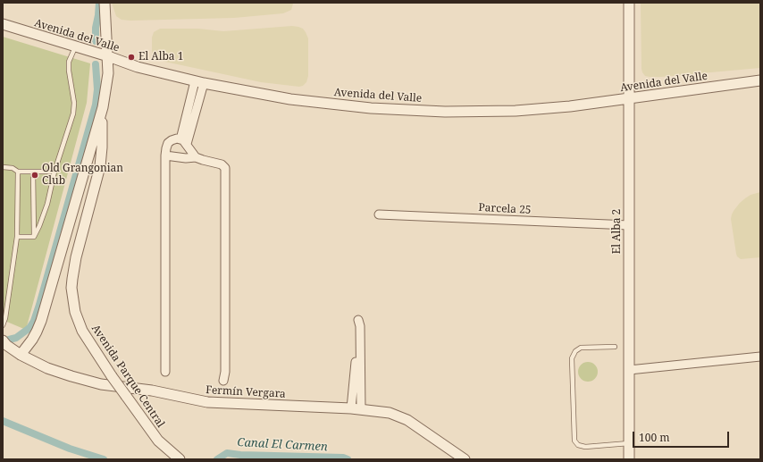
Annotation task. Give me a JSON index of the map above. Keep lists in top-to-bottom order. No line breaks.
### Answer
{"streets":{"street":["Avenida del Valle","Parcela 25","El Alba 2","Avenida Parque Central","Fermín Vergara"]},"crossings":[["Avenida del Valle","El Alba 2"],["Parcela 25","El Alba 2"]],"water":["Canal El Carmen"],"places":["El Alba 1","Old Grangonian Club"],"scale_bar":"100 m"}
